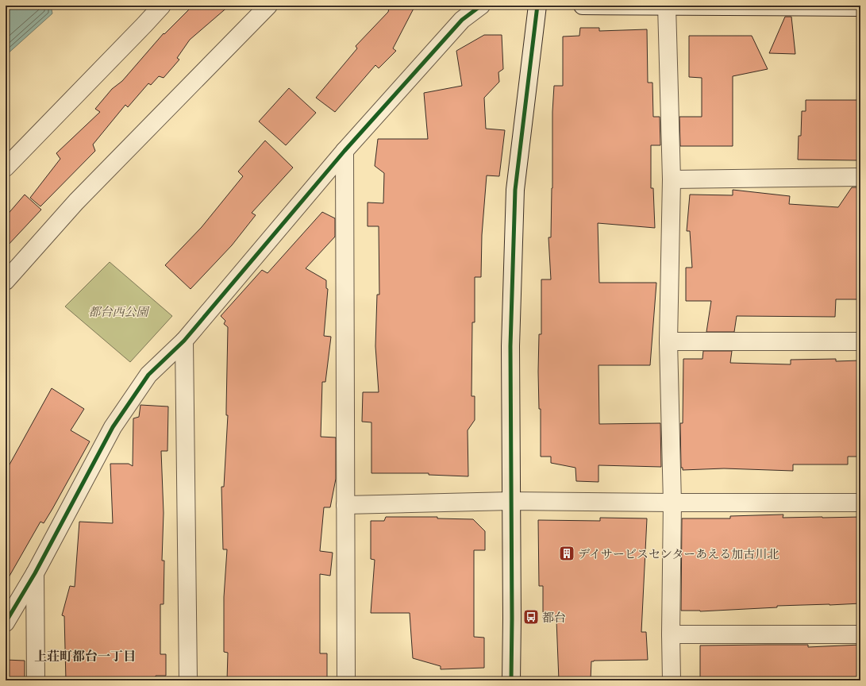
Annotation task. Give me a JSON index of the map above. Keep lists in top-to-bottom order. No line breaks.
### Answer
{"districts":["上荘町都台一丁目"],"parks":["都台西公園"],"places":{"building":["デイサービスセンターあえる加古川北"],"bus stop":["都台"]}}
